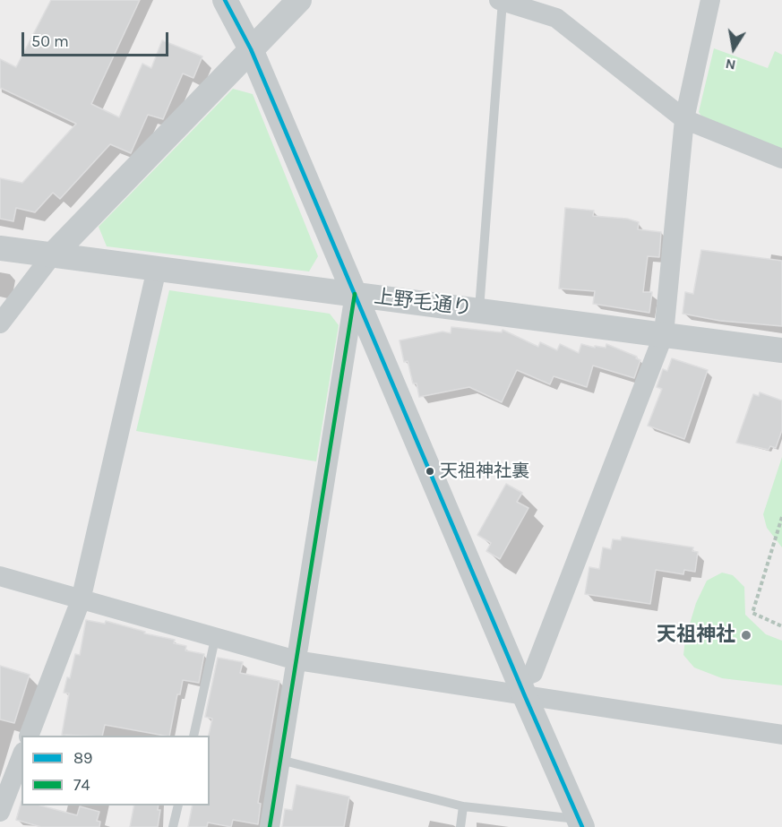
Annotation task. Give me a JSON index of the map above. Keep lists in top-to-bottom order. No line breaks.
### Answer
{"streets":{"street":["上野毛通り"]},"places":["天祖神社裏","天祖神社"],"lines":["transit line 89","transit line 74"],"legend":["89","74"],"scale_bar":"50 m","north":"bottom"}
